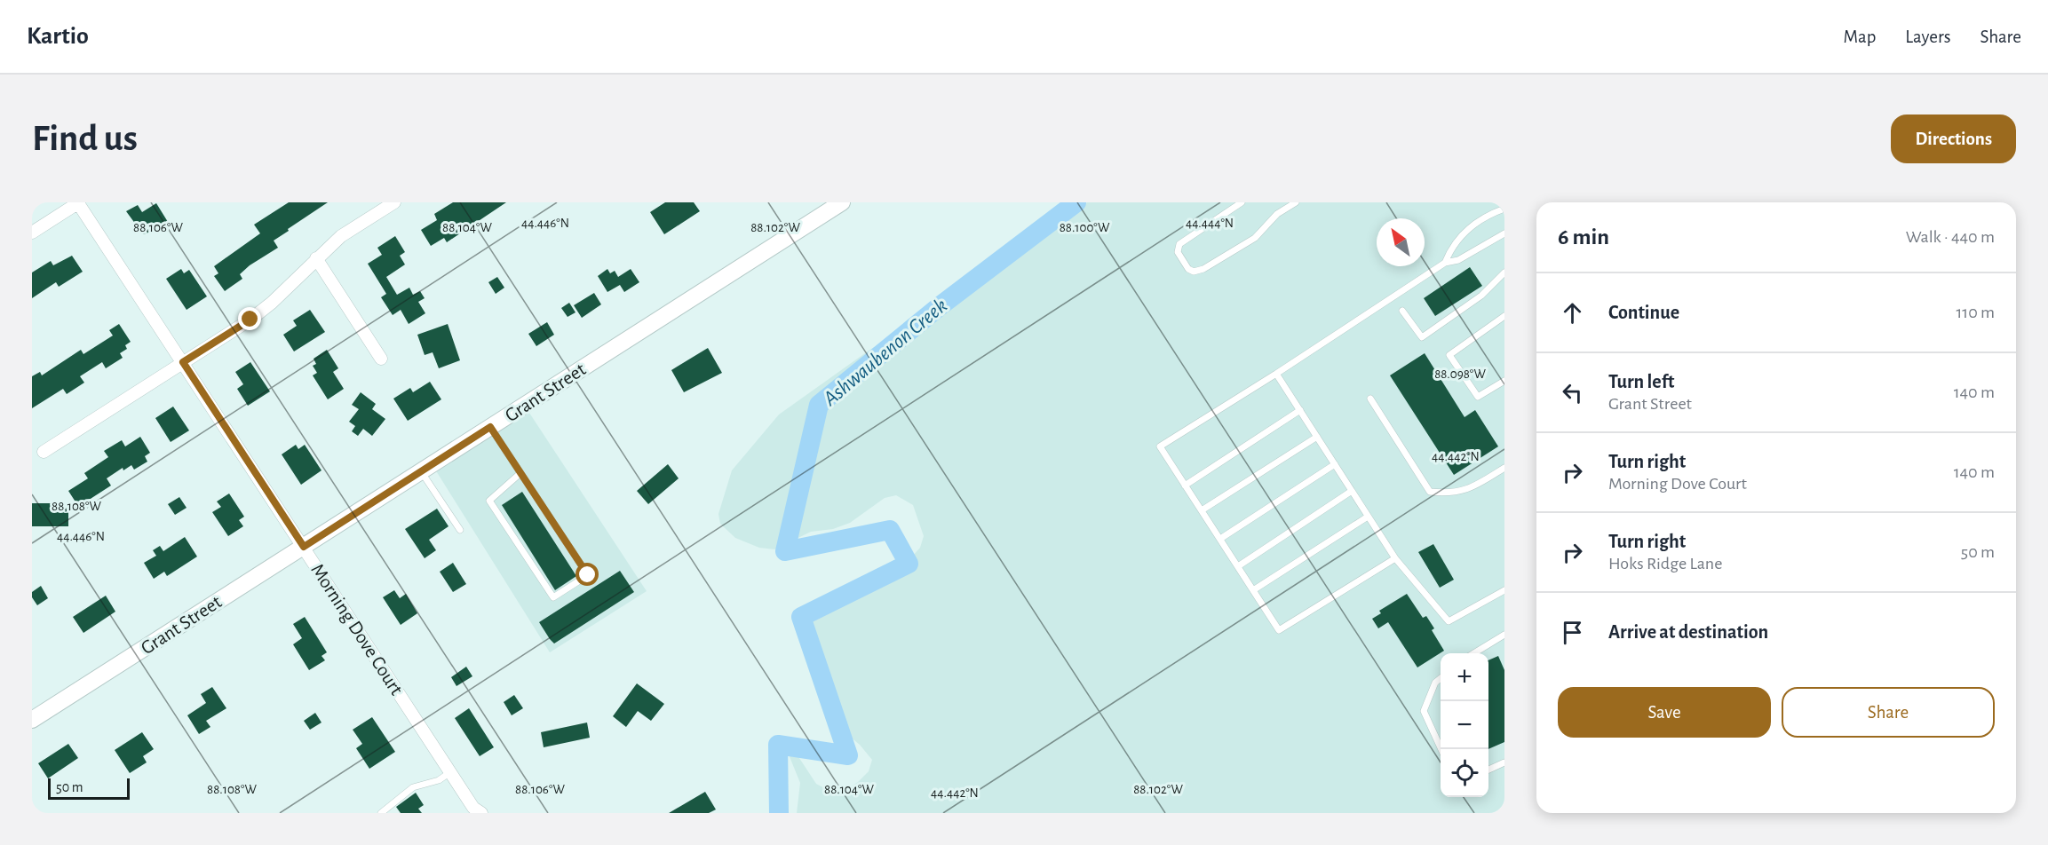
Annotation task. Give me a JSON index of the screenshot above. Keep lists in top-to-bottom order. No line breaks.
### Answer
{"streets":{"street":["Grant Street","Morning Dove Court"]},"crossings":[["Grant Street","Morning Dove Court"]],"water":["Ashwaubenon Creek"],"scale_bar":"50 m","north":"top left","page":{"header":"Kartio","nav":["Map","Layers","Share"],"buttons":["Directions",["Save","Share"]],"title":"Find us","heading":["6 min","Walk · 440 m"],"list":[["Continue","110 m"],["Turn left","Grant Street","140 m"],["Turn right","Morning Dove Court","140 m"],["Turn right","Hoks Ridge Lane","50 m"],"Arrive at destination"],"map_buttons":["+","−"],"scale":"50 m"},"coordinates":["44.446°N","44.444°N","88.106°W","88.104°W","88.102°W","88.100°W","88.098°W","44.442°N","88.108°W"]}
